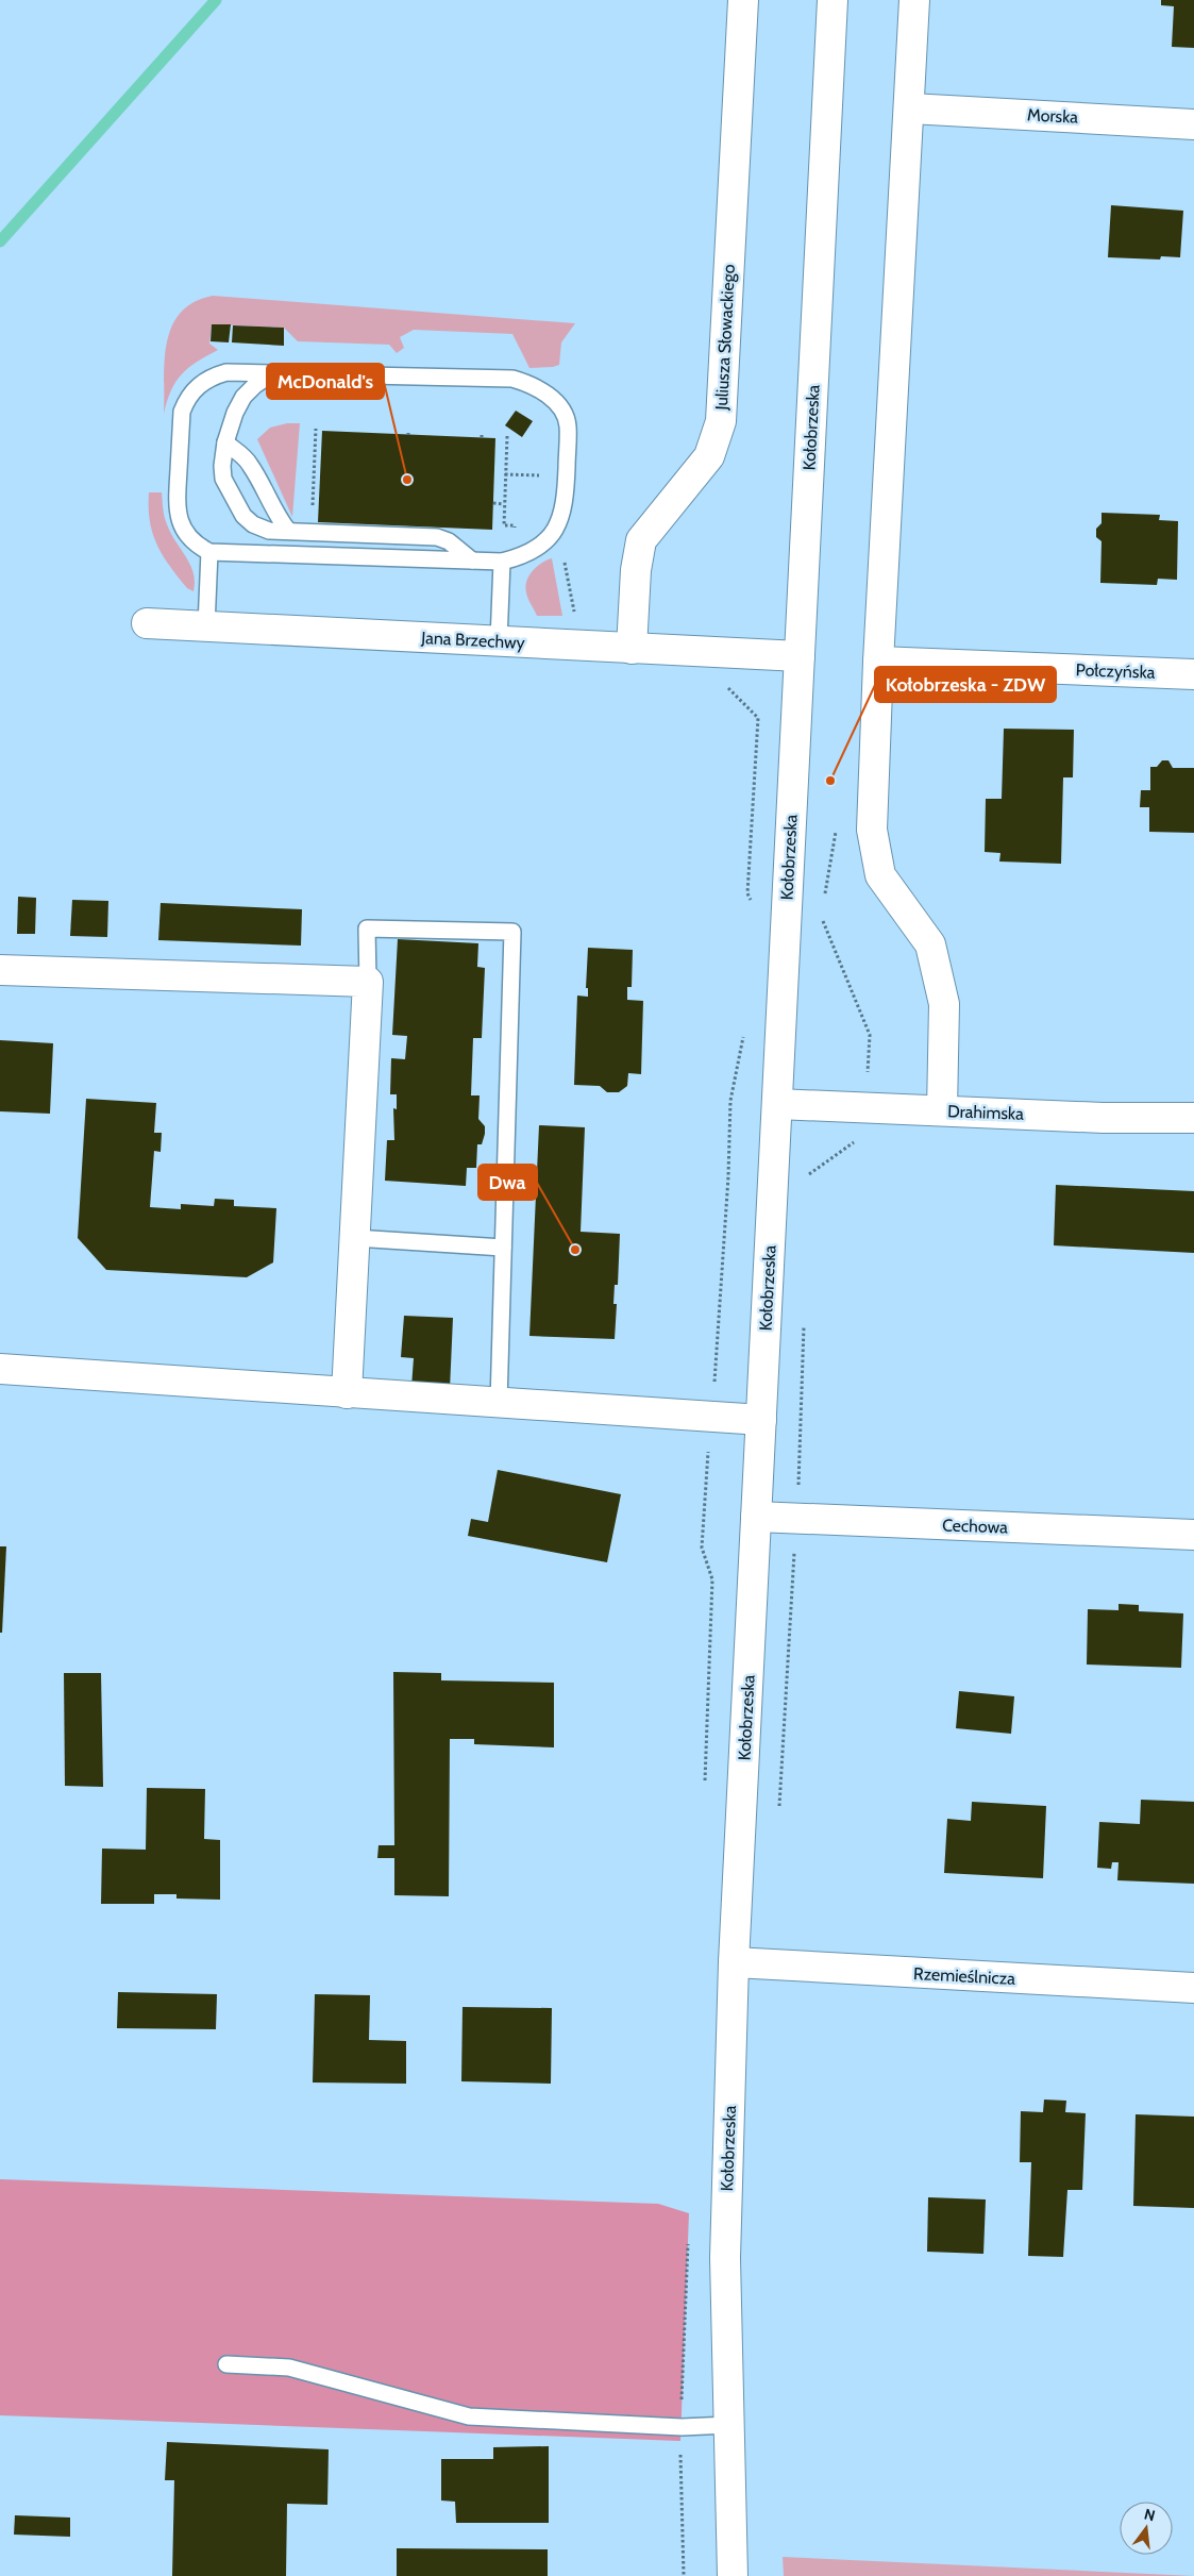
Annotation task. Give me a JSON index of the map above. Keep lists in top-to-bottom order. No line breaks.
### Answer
{"streets":{"street":["Morska","Juliusza Słowackiego","Kołobrzeska","Jana Brzechwy","Połczyńska","Drahimska","Cechowa","Rzemieślnicza"]},"crossings":[["Juliusza Słowackiego","Jana Brzechwy"],["Kołobrzeska","Jana Brzechwy"],["Kołobrzeska","Drahimska"],["Kołobrzeska","Cechowa"],["Kołobrzeska","Rzemieślnicza"]],"places":["McDonald's","Kołobrzeska - ZDW","Dwa"],"north":"top"}
